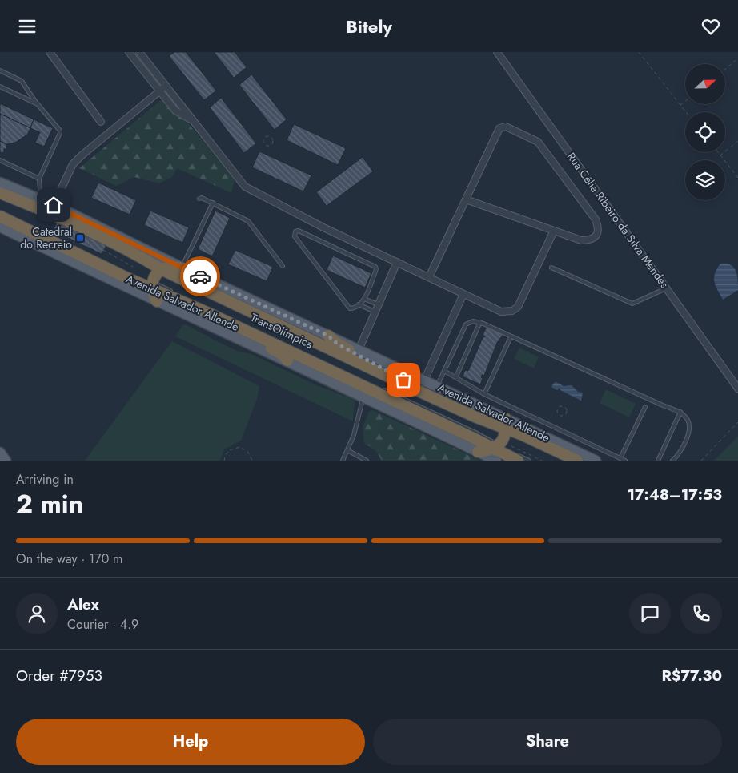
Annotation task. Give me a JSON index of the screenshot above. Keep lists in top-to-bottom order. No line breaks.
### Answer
{"streets":{"highway":["Avenida Salvador Allende"],"street":["Rua Célia Ribeiro da Silva Mendes"],"lane":["TransOlímpica"]},"places":{"transit":["Catedral do Recreio"]},"north":"right","page":{"header":"Bitely","heading":["2 min","Arriving in","17:48–17:53"],"panel":["Alex","Courier · 4.9","Order #7953","R$77.30"],"bar":"On the way · 170 m","buttons":["Help","Share"]}}
